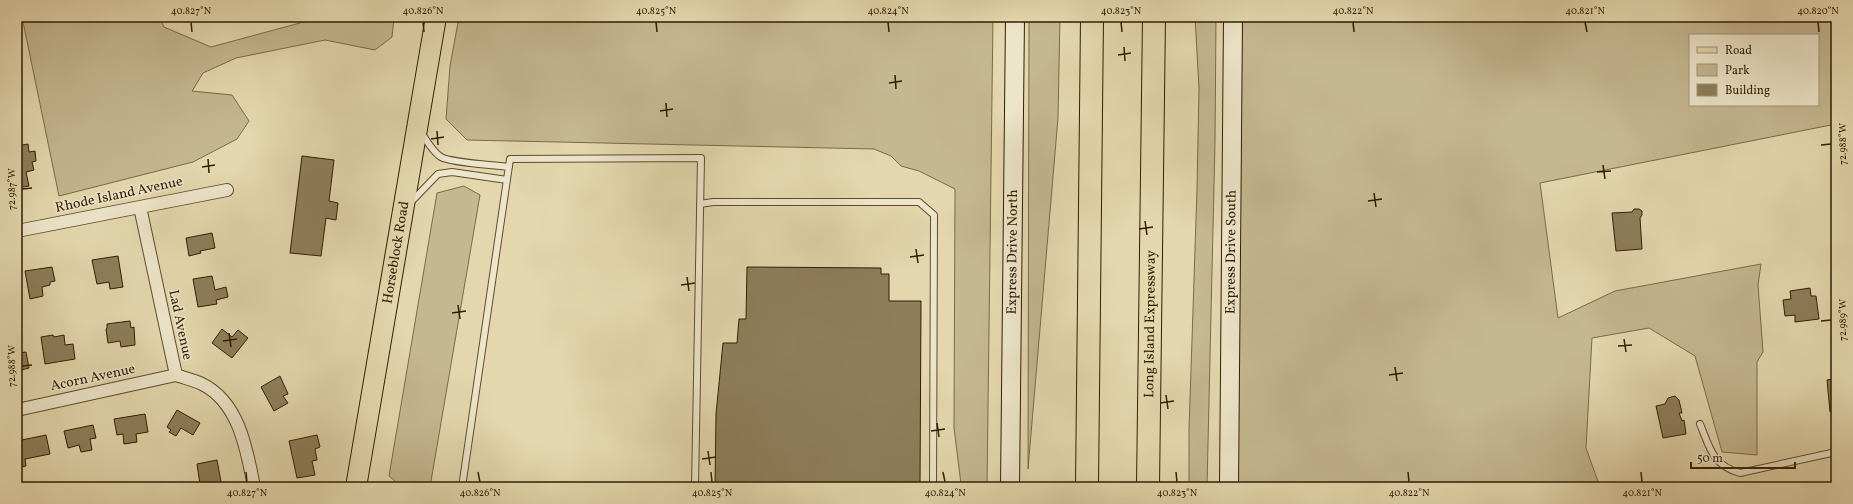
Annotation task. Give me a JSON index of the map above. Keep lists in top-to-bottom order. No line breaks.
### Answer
{"streets":{"highway":["Long Island Expressway"],"main road":["Horseblock Road","Express Drive North","Express Drive South"],"street":["Rhode Island Avenue","Lad Avenue","Acorn Avenue"]},"crossings":[["Rhode Island Avenue","Lad Avenue"],["Lad Avenue","Acorn Avenue"]],"legend":["Road","Park","Building"],"scale_bar":"50 m","coordinates":["40.827°N","40.826°N","40.825°N","40.824°N","40.823°N","40.822°N","40.821°N","40.820°N","72.988°W","72.987°W","72.989°W"]}
